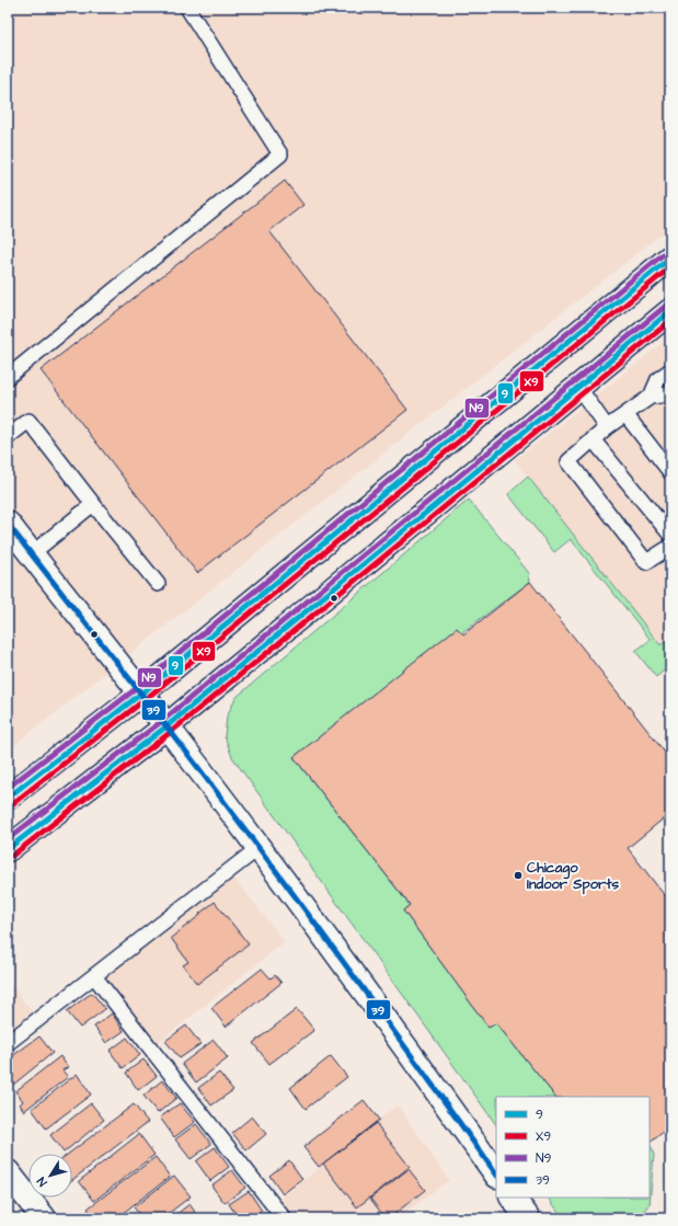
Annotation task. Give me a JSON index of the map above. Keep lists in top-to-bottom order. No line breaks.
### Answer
{"places":["Chicago Indoor Sports"],"lines":["transit line N9","transit line 9","transit line X9","transit line 39"],"legend":["9","X9","N9","39"],"north":"bottom left"}
